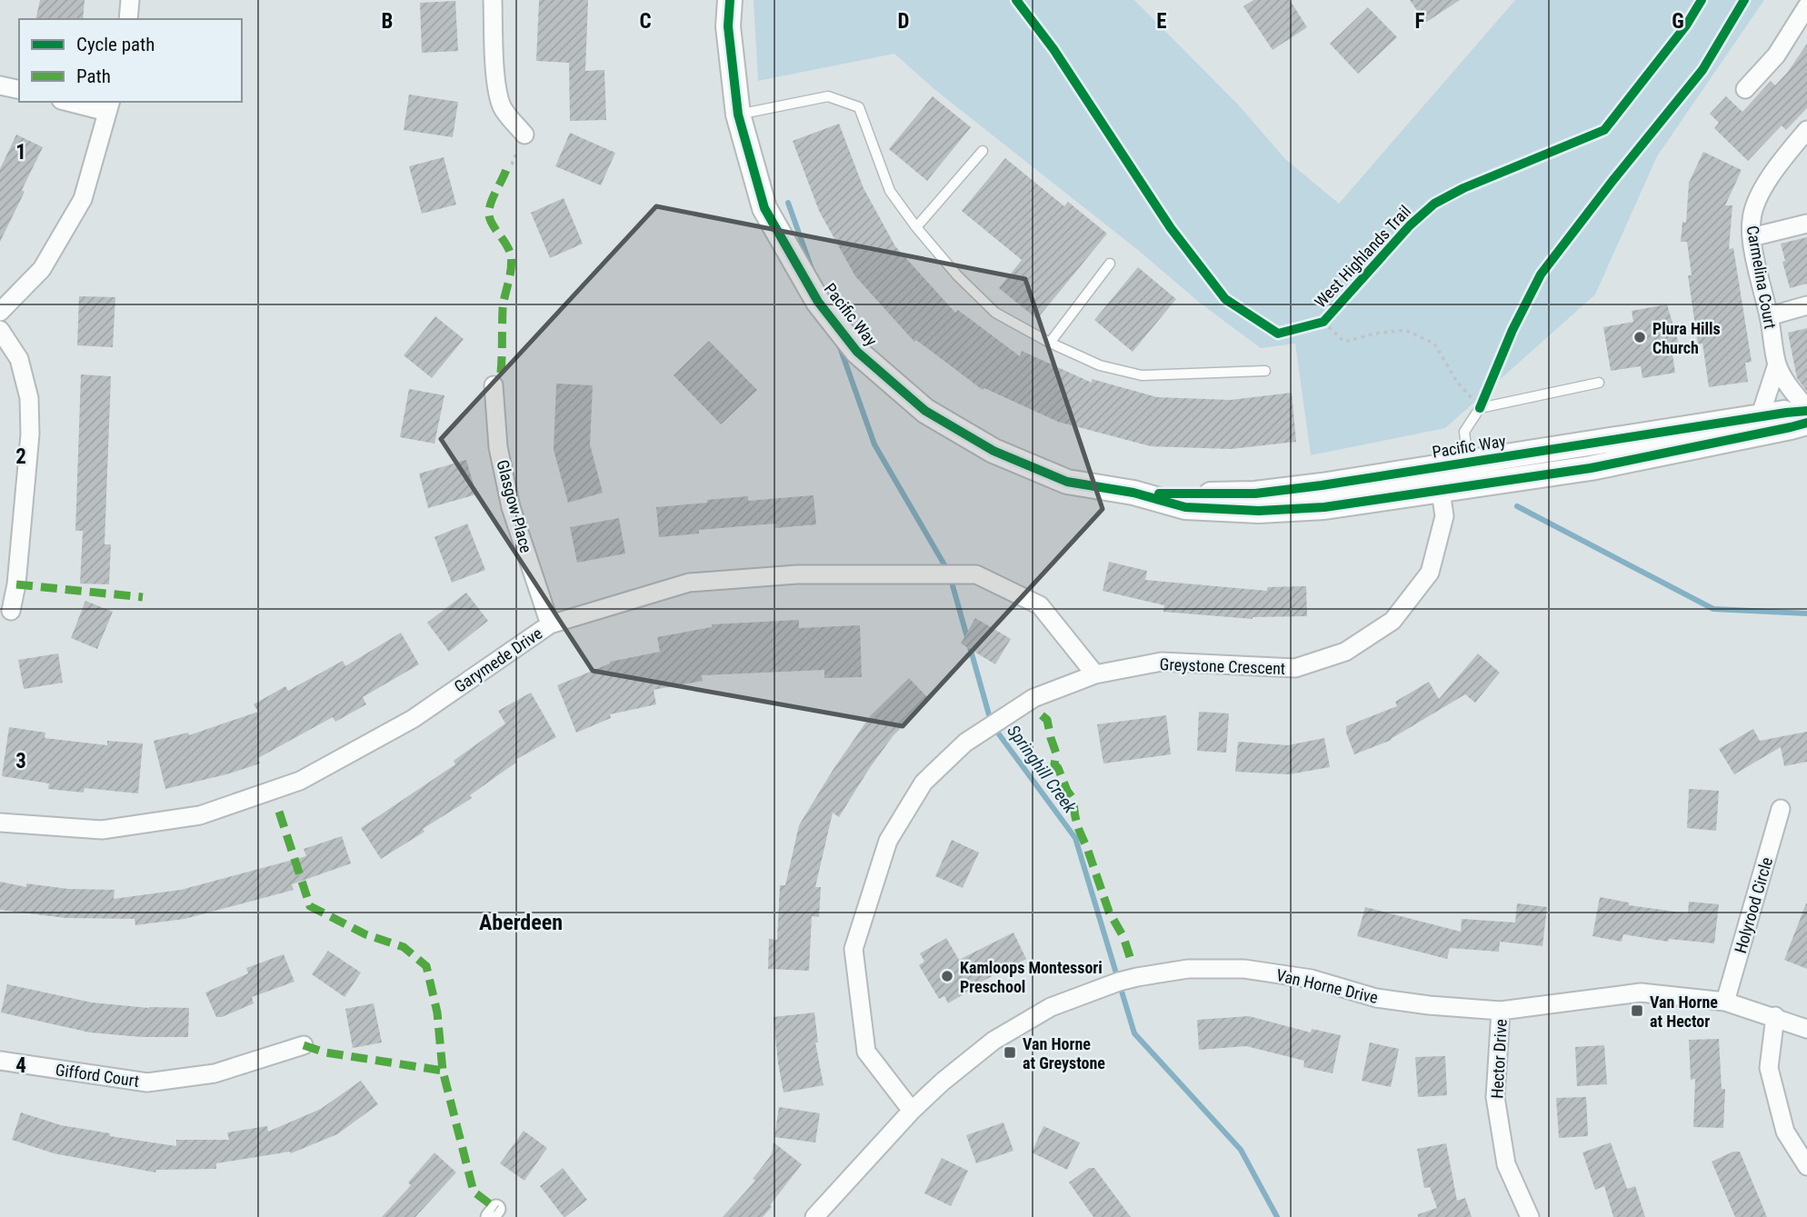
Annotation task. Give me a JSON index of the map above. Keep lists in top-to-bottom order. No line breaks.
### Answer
{"streets":{"main road":["Pacific Way"],"street":["Carmelina Court","Glasgow Place","Garymede Drive","Greystone Crescent","Holyrood Circle","Van Horne Drive","Hector Drive","Gifford Court"],"cycle path":["West Highlands Trail"]},"crossings":[["Carmelina Court","Pacific Way"],["Pacific Way","Greystone Crescent"],["Glasgow Place","Garymede Drive"],["Garymede Drive","Greystone Crescent"],["Greystone Crescent","Van Horne Drive"],["Holyrood Circle","Van Horne Drive"],["Van Horne Drive","Hector Drive"]],"districts":["Aberdeen"],"water":["Springhill Creek"],"places":{"other":["Plura Hills Church","Kamloops Montessori Preschool"],"transit":["Van Horne at Hector","Van Horne at Greystone"]},"legend":["Cycle path","Path"],"grid":{"columns":["B","C","D","E","F","G"],"rows":["1","2","3","4"]}}
